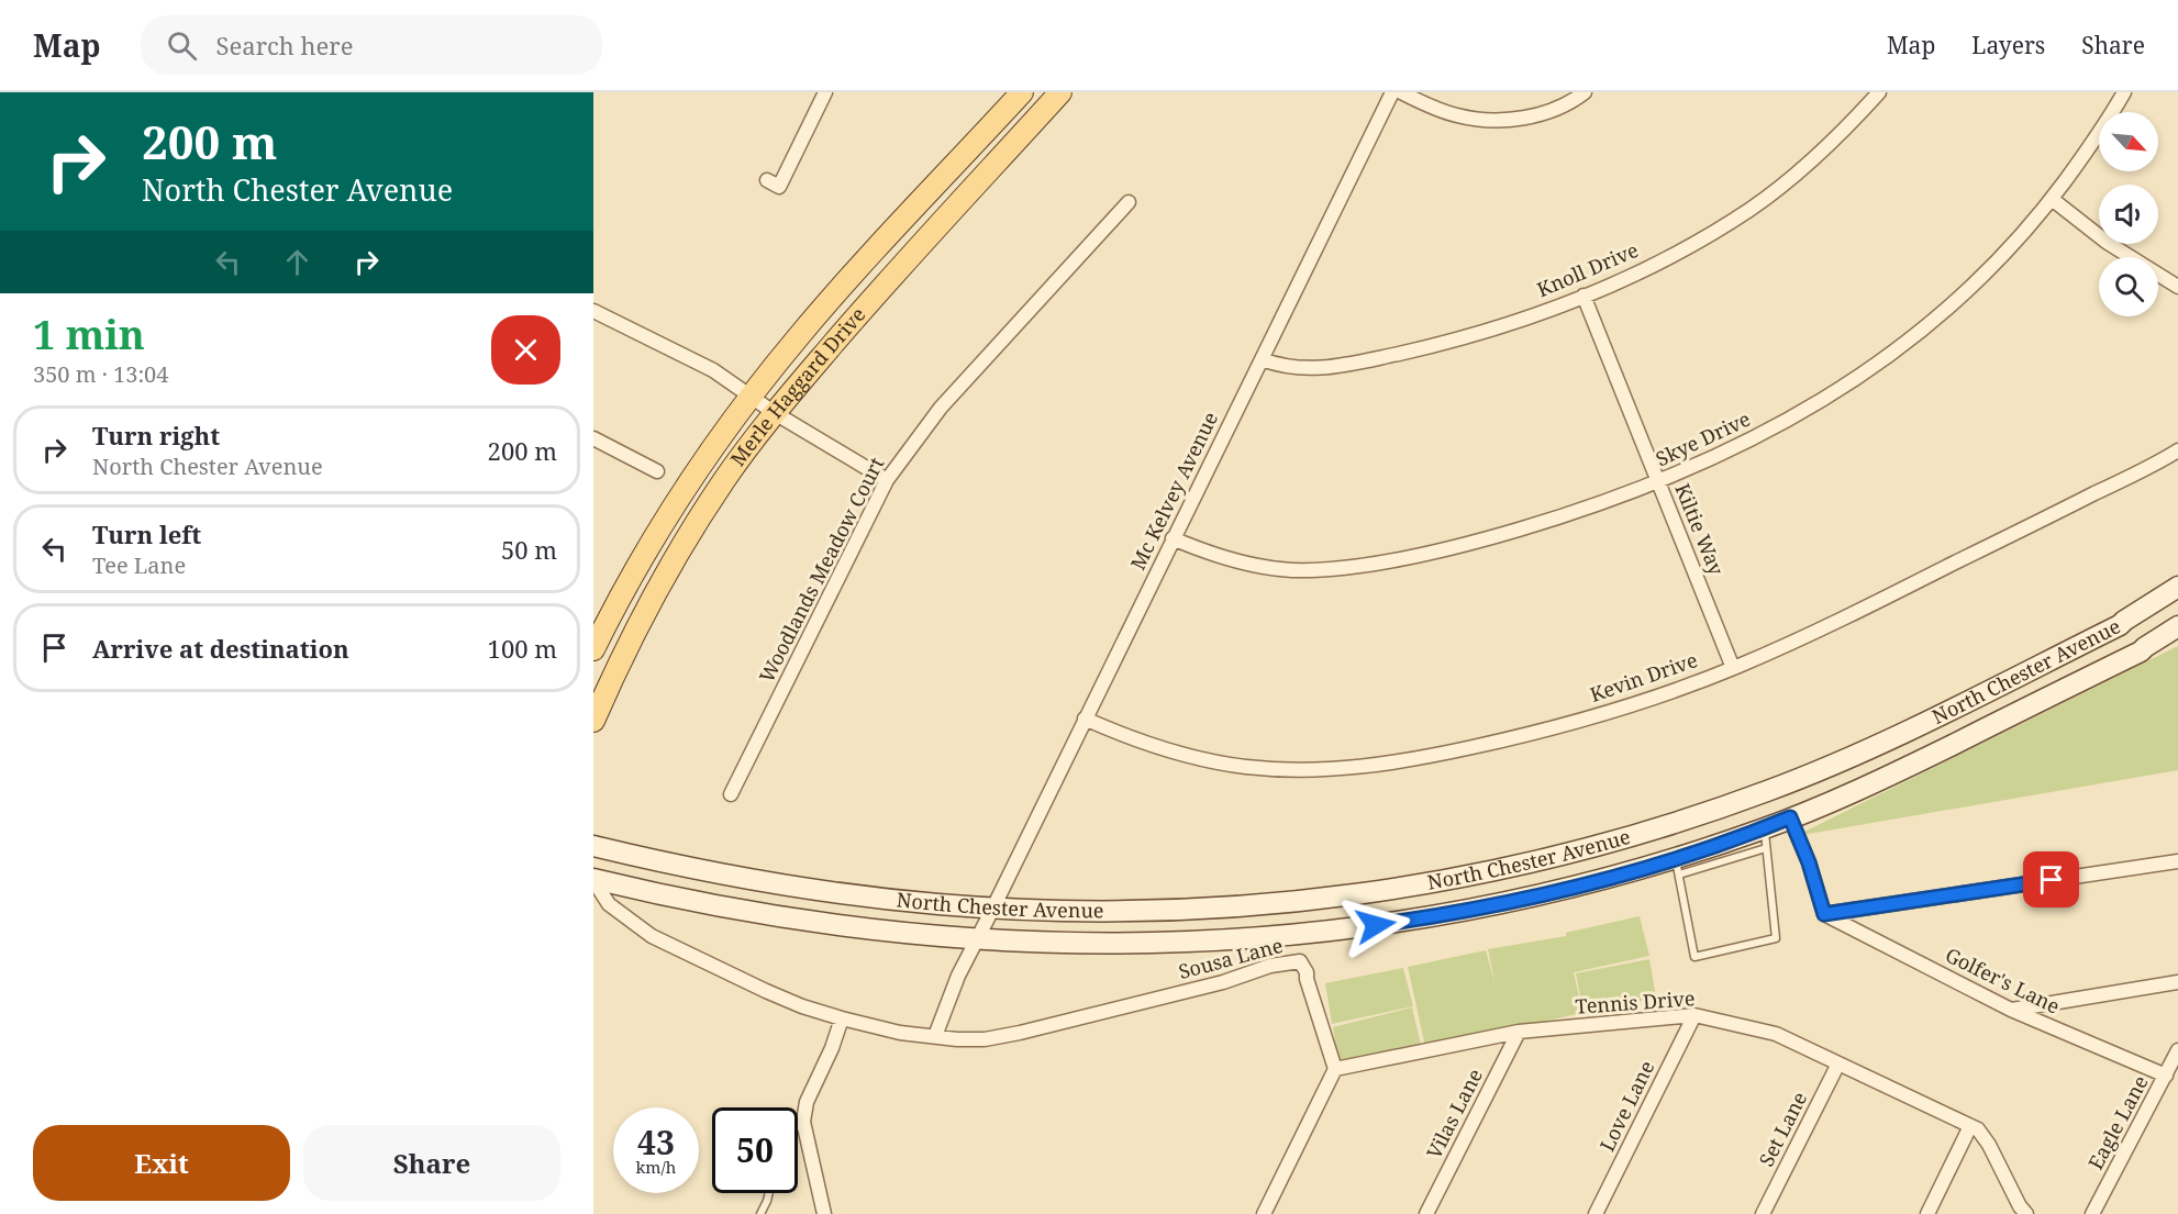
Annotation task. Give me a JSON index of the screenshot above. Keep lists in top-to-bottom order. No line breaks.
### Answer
{"streets":{"main road":["Merle Haggard Drive","North Chester Avenue"],"street":["Knoll Drive","Skye Drive","Mc Kelvey Avenue","Kiltie Way","Woodlands Meadow Court","Kevin Drive","Sousa Lane","Golfer's Lane","Tennis Drive","Love Lane","Vilas Lane","Eagle Lane","Set Lane"]},"crossings":[["Knoll Drive","Mc Kelvey Avenue"],["Knoll Drive","Kiltie Way"],["Skye Drive","Mc Kelvey Avenue"],["Skye Drive","Kiltie Way"],["Mc Kelvey Avenue","North Chester Avenue"],["Mc Kelvey Avenue","Kevin Drive"],["Mc Kelvey Avenue","Sousa Lane"],["Kiltie Way","Kevin Drive"],["Sousa Lane","Tennis Drive"],["Golfer's Lane","Eagle Lane"],["Tennis Drive","Love Lane"],["Tennis Drive","Vilas Lane"],["Tennis Drive","Set Lane"]],"north":"bottom right","page":{"header":"Map","search":"Search here","nav":["Map","Layers","Share"],"turn":["200 m","North Chester Avenue"],"heading":["1 min","350 m · 13:04"],"list":[{"name":"Turn right","note":"North Chester Avenue","value":"200 m"},{"name":"Turn left","note":"Tee Lane","value":"50 m"},{"name":"Arrive at destination","value":"100 m"}],"speed":"43 km/h","limit":"50","buttons":["Exit","Share"]}}
